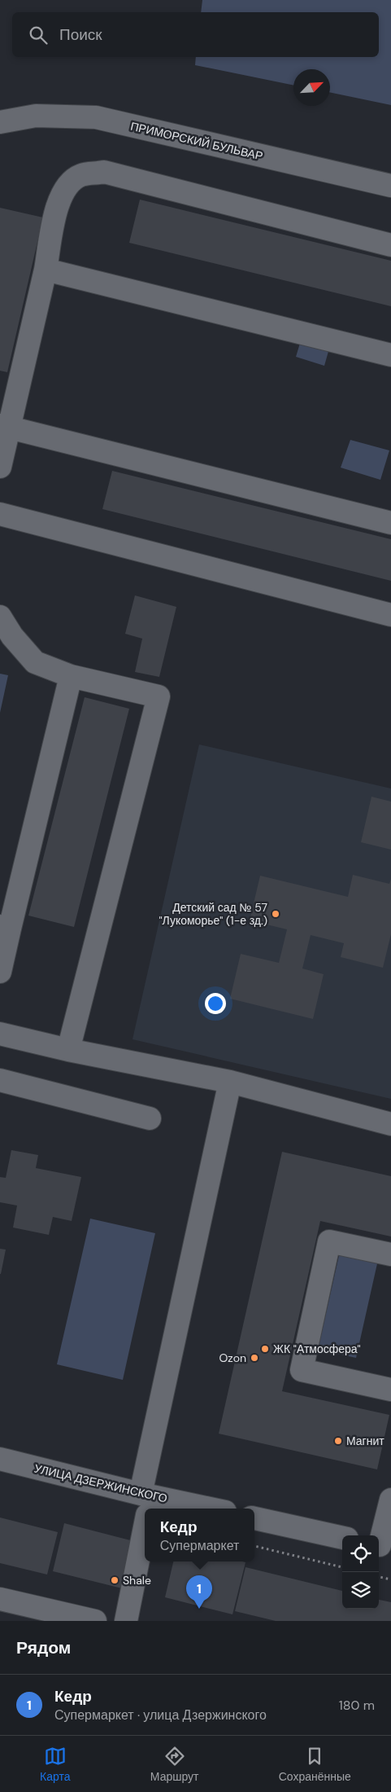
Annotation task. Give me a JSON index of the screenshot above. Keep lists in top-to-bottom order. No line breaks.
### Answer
{"streets":{"street":["ПРИМОРСКИЙ БУЛЬВАР","УЛИЦА ДЗЕРЖИНСКОГО"]},"places":["Детский сад № 57 \"Лукоморье\" (1-е зд.)","ЖК \"Атмосфера\"","Ozon","Магнит","Shale"],"north":"top right","page":{"search":"Поиск","popup":["Кедр","Супермаркет"],"pins":"1","heading":"Рядом","list":[{"mark":"1","name":"Кедр","note":"Супермаркет · улица Дзержинского","value":"180 m"}],"nav":["Карта","Маршрут","Сохранённые"]}}
